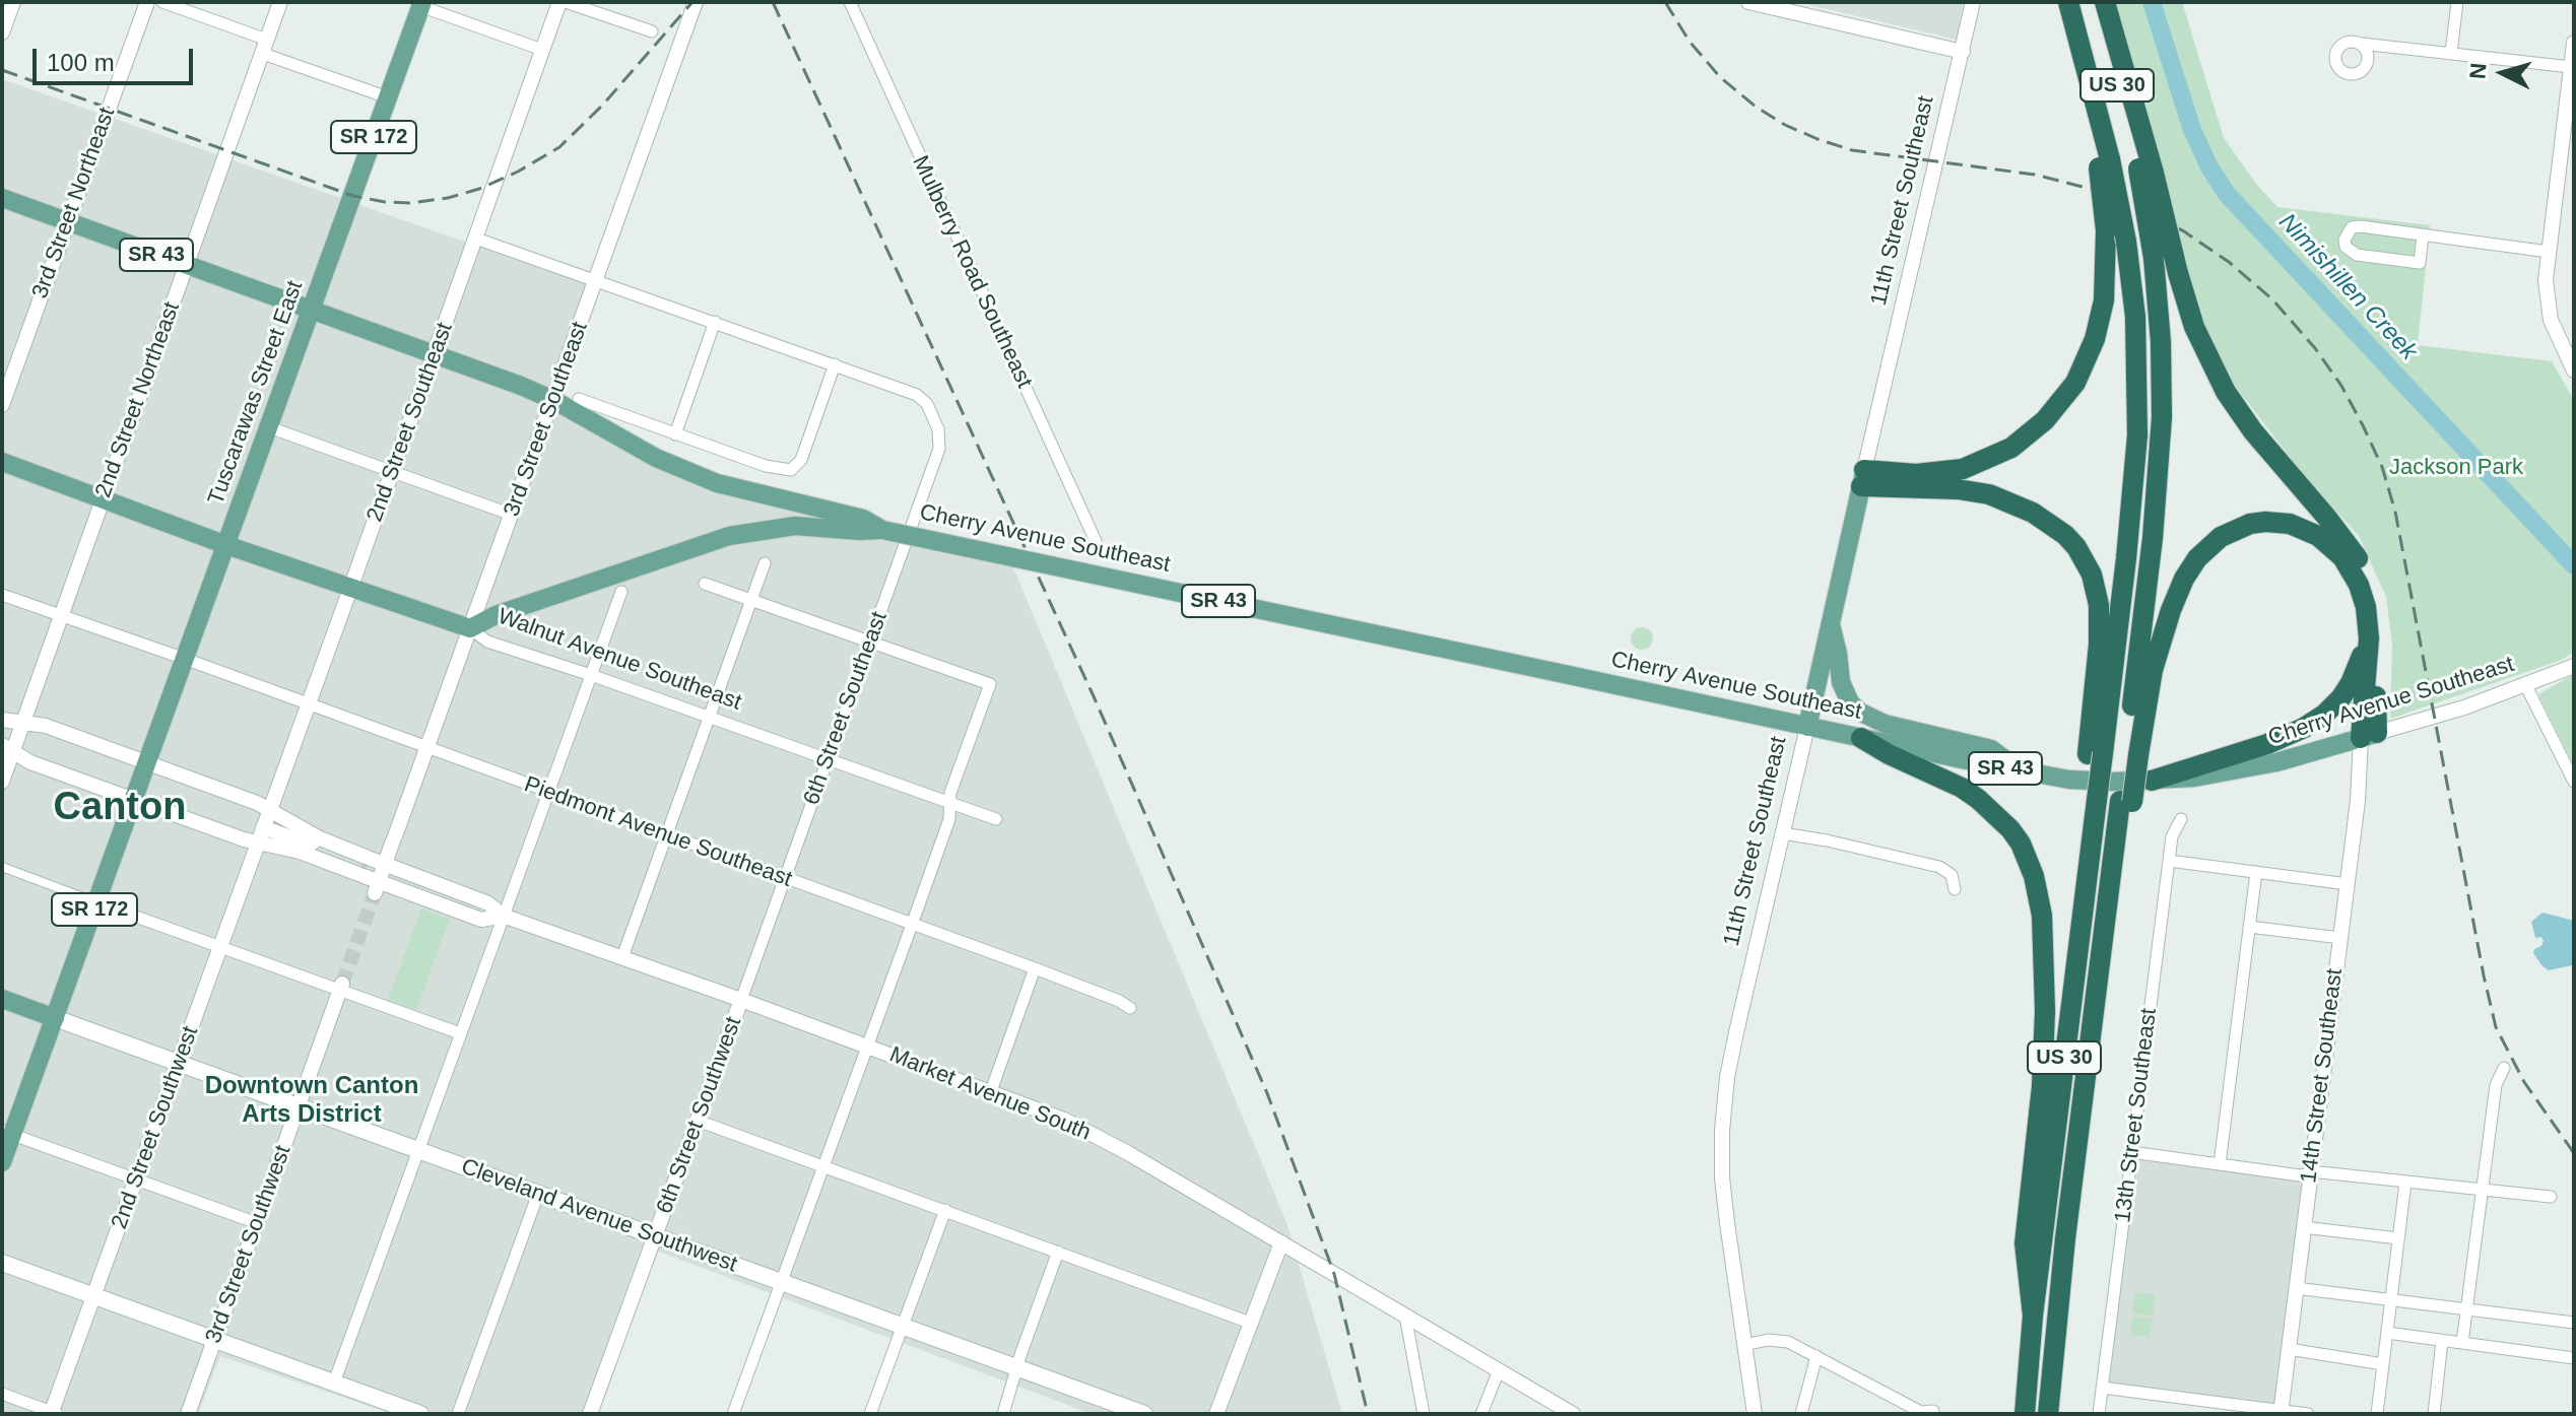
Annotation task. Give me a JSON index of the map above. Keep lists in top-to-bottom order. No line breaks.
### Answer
{"streets":{"highway":["US 30"],"main road":["SR 172","11th Street Southeast","SR 43","Tuscarawas Street East","Cherry Avenue Southeast","Walnut Avenue Southeast","Cleveland Avenue Southwest"],"street":["3rd Street Northeast","Mulberry Road Southeast","2nd Street Northeast","3rd Street Southeast","2nd Street Southeast","6th Street Southeast","Piedmont Avenue Southeast","14th Street Southeast","Market Avenue South","6th Street Southwest","13th Street Southeast","2nd Street Southwest","3rd Street Southwest"]},"crossings":[["SR 172","Tuscarawas Street East"],["SR 172","Market Avenue South"],["SR 172","Cleveland Avenue Southwest"],["11th Street Southeast","Cherry Avenue Southeast"],["3rd Street Northeast","SR 43"],["SR 43","Tuscarawas Street East"],["SR 43","2nd Street Northeast"],["SR 43","Cherry Avenue Southeast"],["Tuscarawas Street East","Cherry Avenue Southeast"],["Tuscarawas Street East","Walnut Avenue Southeast"],["Tuscarawas Street East","Piedmont Avenue Southeast"],["Tuscarawas Street East","Market Avenue South"],["2nd Street Northeast","Walnut Avenue Southeast"],["2nd Street Northeast","Piedmont Avenue Southeast"],["2nd Street Northeast","Market Avenue South"],["3rd Street Southeast","Cherry Avenue Southeast"],["3rd Street Southeast","Walnut Avenue Southeast"],["3rd Street Southeast","Piedmont Avenue Southeast"],["3rd Street Southeast","Market Avenue South"],["2nd Street Southeast","Cherry Avenue Southeast"],["2nd Street Southeast","Walnut Avenue Southeast"],["2nd Street Southeast","Piedmont Avenue Southeast"],["2nd Street Southeast","Market Avenue South"],["2nd Street Southeast","2nd Street Southwest"],["Cherry Avenue Southeast","Walnut Avenue Southeast"],["Cherry Avenue Southeast","14th Street Southeast"],["Walnut Avenue Southeast","6th Street Southeast"],["6th Street Southeast","Piedmont Avenue Southeast"],["6th Street Southeast","Market Avenue South"],["6th Street Southeast","6th Street Southwest"],["Market Avenue South","6th Street Southwest"],["Market Avenue South","2nd Street Southwest"],["6th Street Southwest","Cleveland Avenue Southwest"],["2nd Street Southwest","Cleveland Avenue Southwest"],["Cleveland Avenue Southwest","3rd Street Southwest"]],"districts":["Canton","Downtown Canton Arts District"],"water":["Nimishillen Creek"],"parks":["Jackson Park"],"scale_bar":"100 m","north":"left"}
